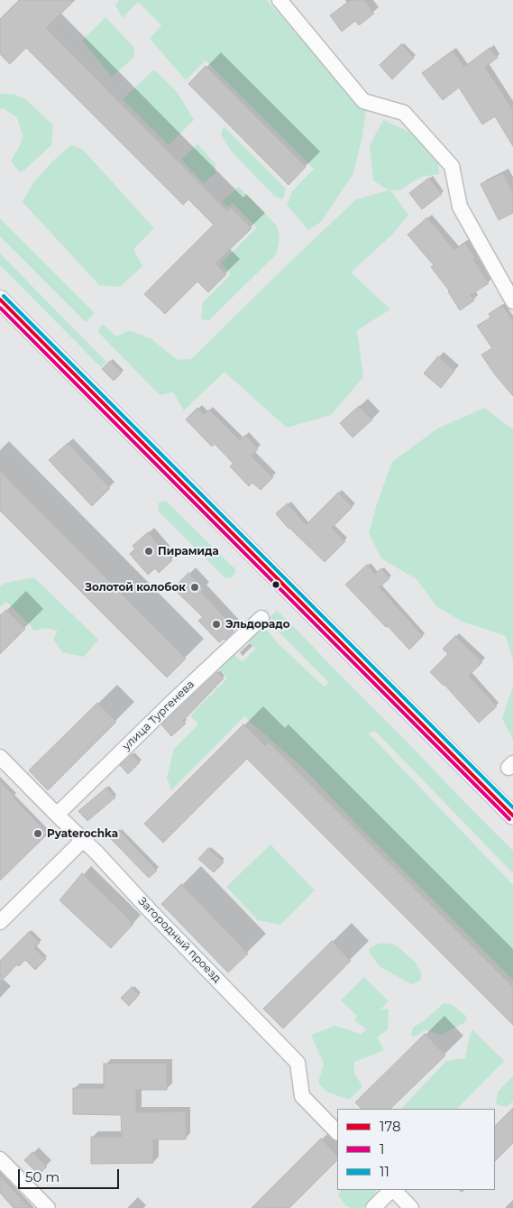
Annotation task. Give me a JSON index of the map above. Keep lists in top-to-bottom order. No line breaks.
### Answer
{"streets":{"street":["улица Тургенева","Загородный проезд"]},"crossings":[["улица Тургенева","Загородный проезд"]],"places":["Пирамида","Золотой колобок","Эльдорадо","Pyaterochka"],"lines":["transit line 11","transit line 178","transit line 1"],"legend":["178","1","11"],"scale_bar":"50 m"}
